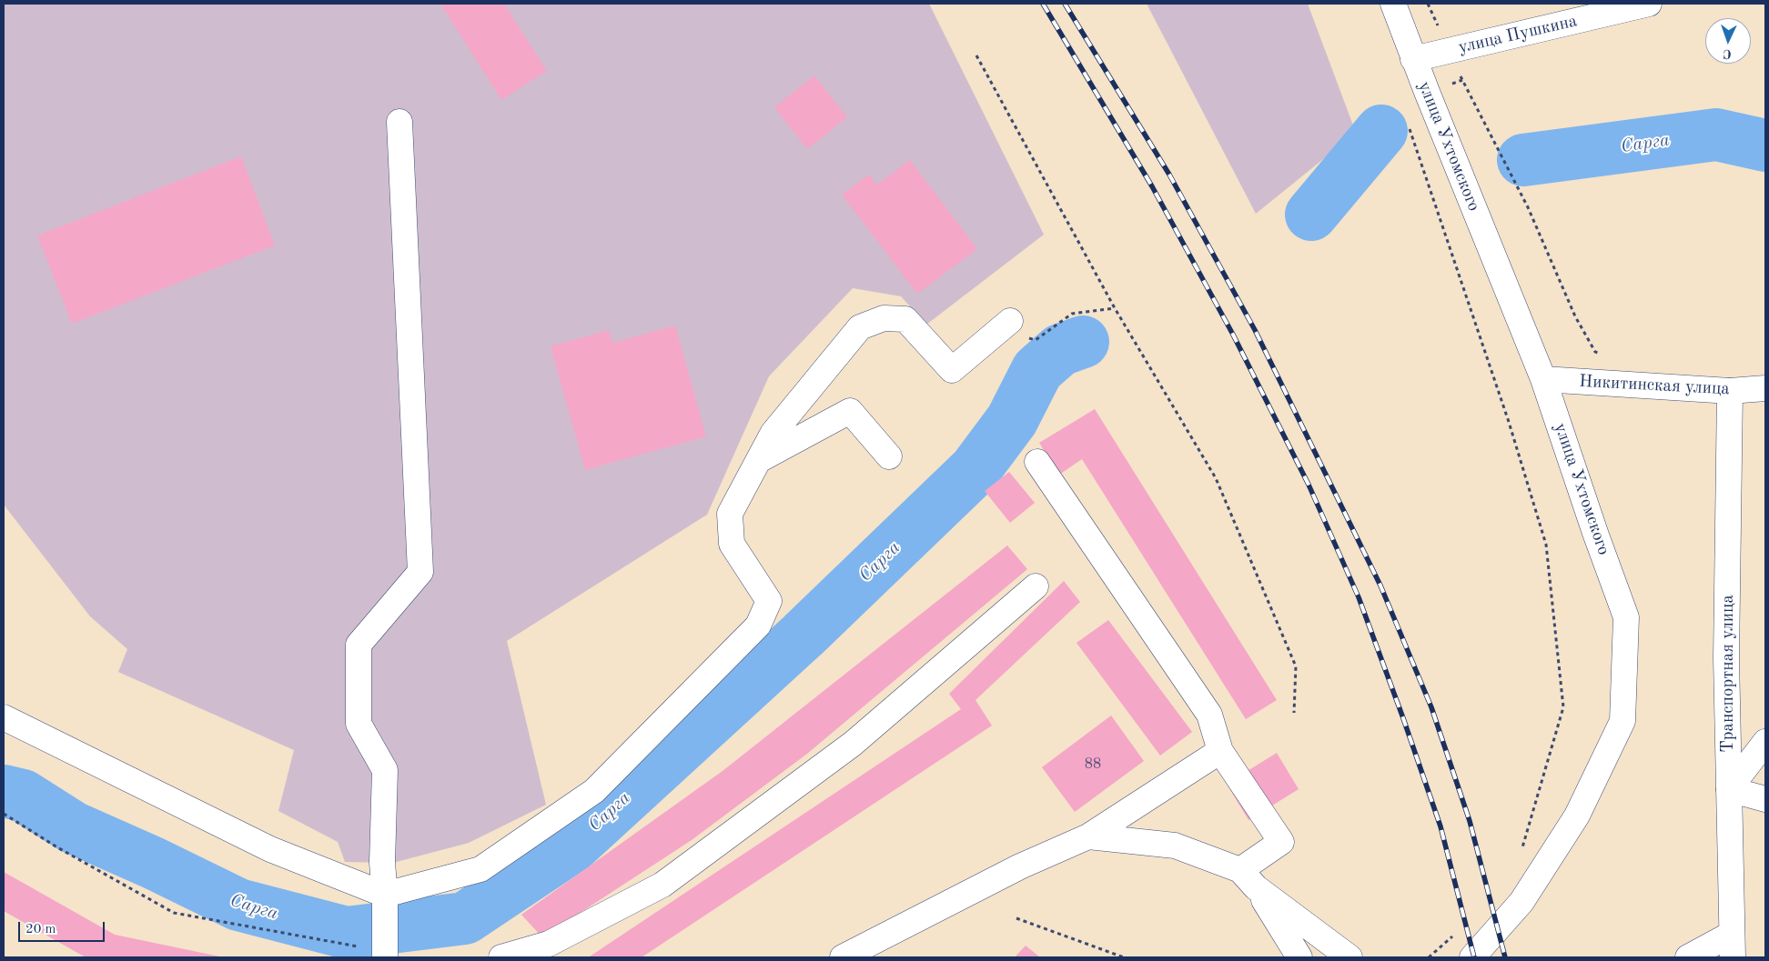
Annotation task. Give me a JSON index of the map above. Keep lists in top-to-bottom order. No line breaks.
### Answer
{"streets":{"main road":["улица Пушкина","улица Ухтомского","Никитинская улица","Транспортная улица"]},"crossings":[["улица Пушкина","улица Ухтомского"],["улица Ухтомского","Никитинская улица"],["Никитинская улица","Транспортная улица"]],"water":["Сарга"],"house_numbers":["88"],"scale_bar":"20 m","north":"bottom"}
